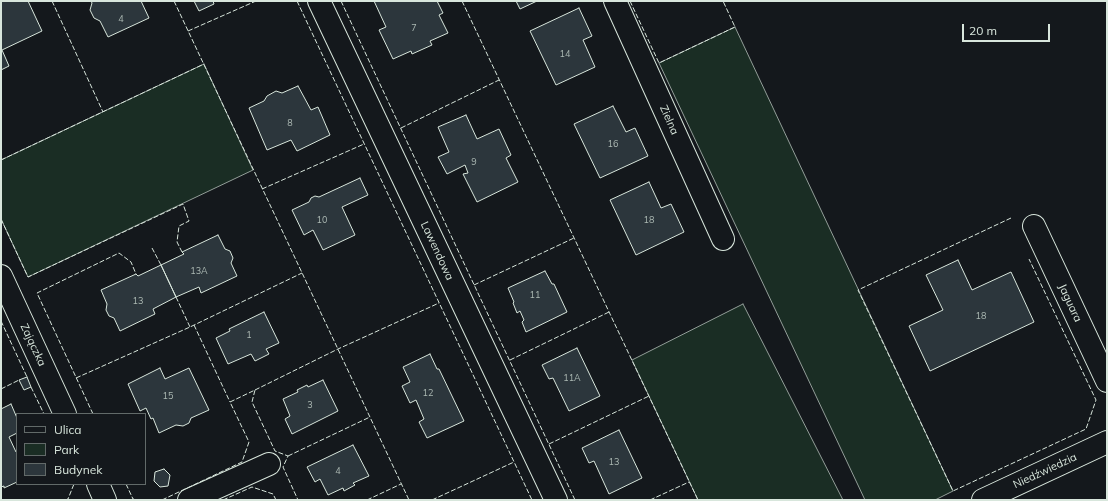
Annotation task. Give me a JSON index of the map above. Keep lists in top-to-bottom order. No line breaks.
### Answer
{"streets":{"street":["Zielna","Lawendowa","Jaguara","Zajączka","Niedźwiedzia"]},"house_numbers":["4","7","14","8","16","9","10","18","13A","11","13","18","1","11A","12","15","3","13","4"],"legend":["Ulica","Park","Budynek"],"scale_bar":"20 m"}
